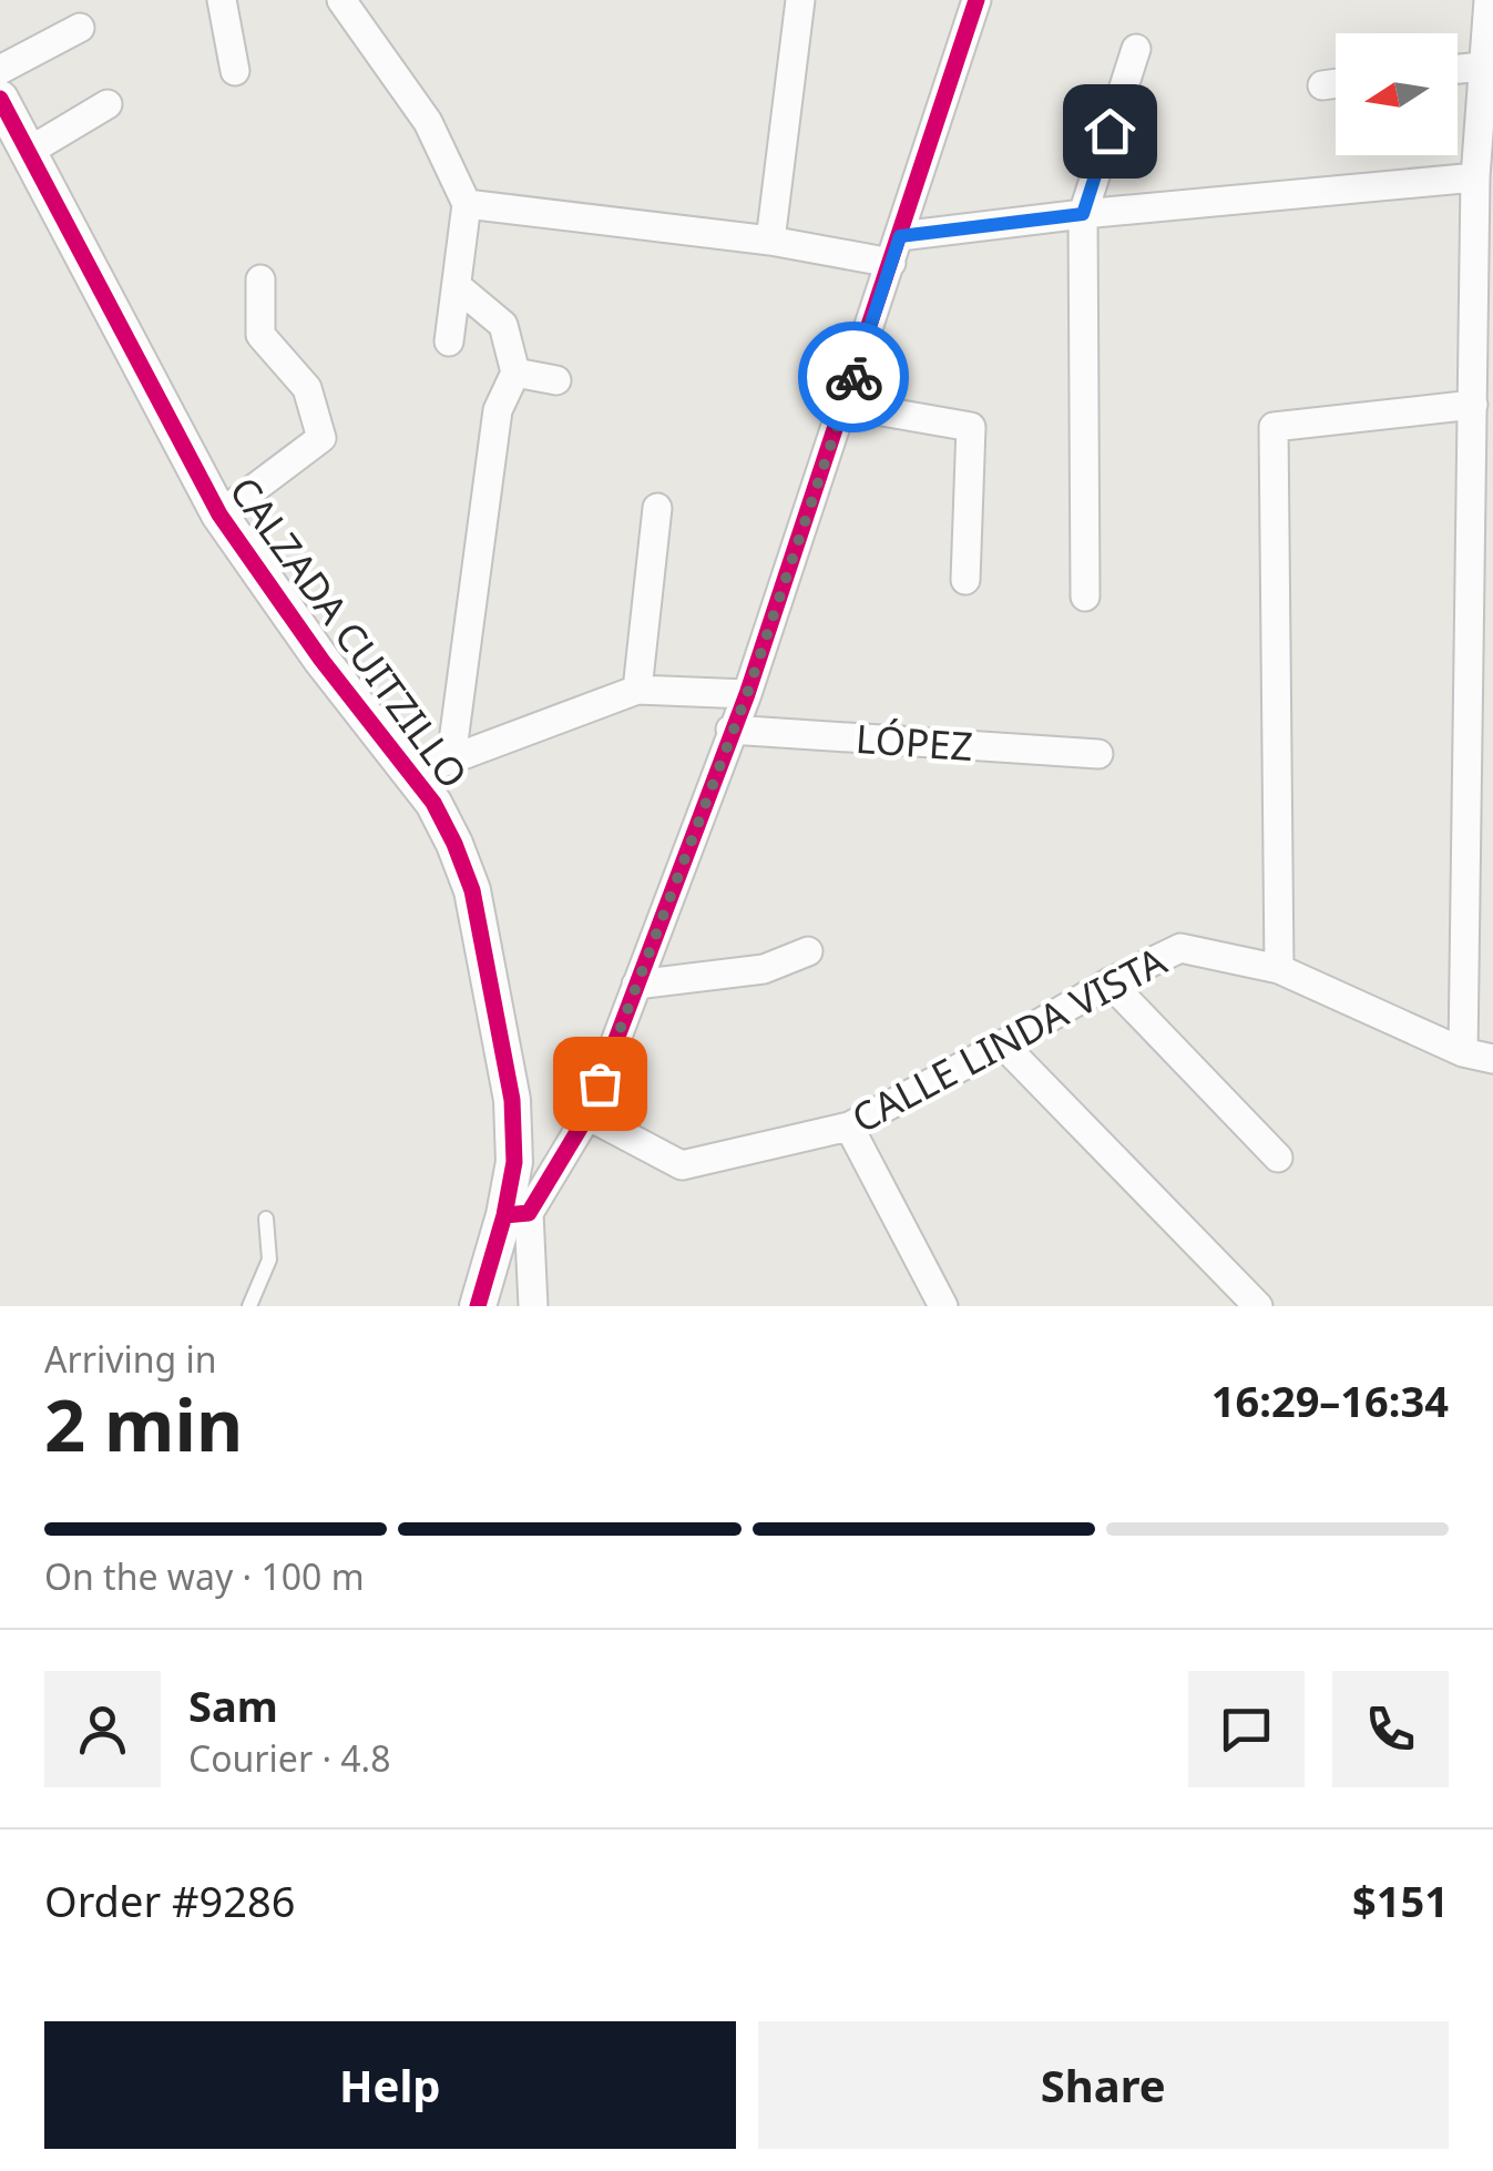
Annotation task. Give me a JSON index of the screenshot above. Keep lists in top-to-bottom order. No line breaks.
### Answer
{"streets":{"street":["CALZADA CUITZILLO","LÓPEZ","CALLE LINDA VISTA"]},"north":"left","page":{"heading":["2 min","Arriving in","16:29–16:34"],"panel":["Sam","Courier · 4.8","Order #9286","$151"],"bar":"On the way · 100 m","buttons":["Help","Share"]}}
